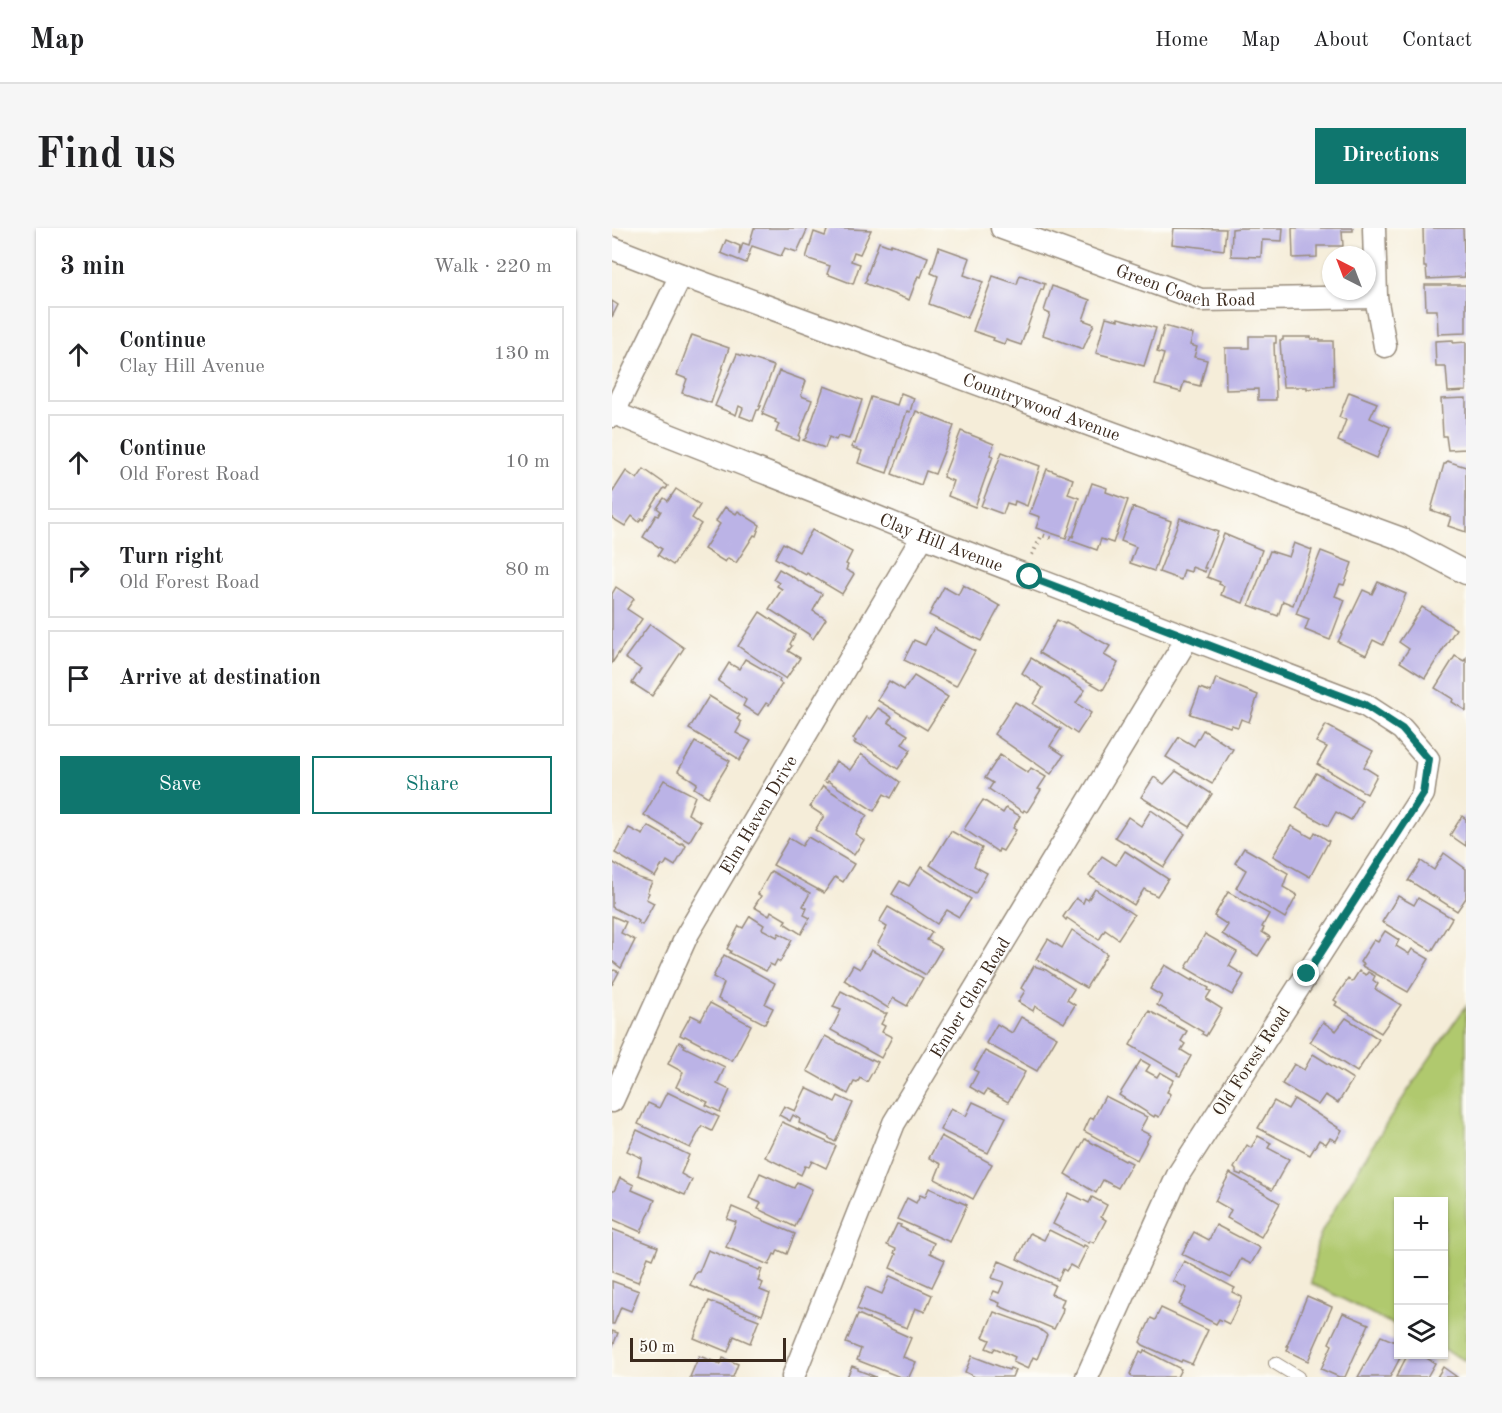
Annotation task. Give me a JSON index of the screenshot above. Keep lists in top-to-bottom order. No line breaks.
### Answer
{"streets":{"street":["Green Coach Road","Countrywood Avenue","Clay Hill Avenue","Elm Haven Drive","Ember Glen Road","Old Forest Road"]},"crossings":[["Clay Hill Avenue","Elm Haven Drive"],["Clay Hill Avenue","Ember Glen Road"],["Clay Hill Avenue","Old Forest Road"]],"scale_bar":"50 m","north":"top left","page":{"header":"Map","nav":["Home","Map","About","Contact"],"buttons":["Directions",["Save","Share"]],"title":"Find us","heading":["3 min","Walk · 220 m"],"list":[["Continue","Clay Hill Avenue","130 m"],["Continue","Old Forest Road","10 m"],["Turn right","Old Forest Road","80 m"],"Arrive at destination"],"map_buttons":["+","−"],"scale":"50 m"}}
